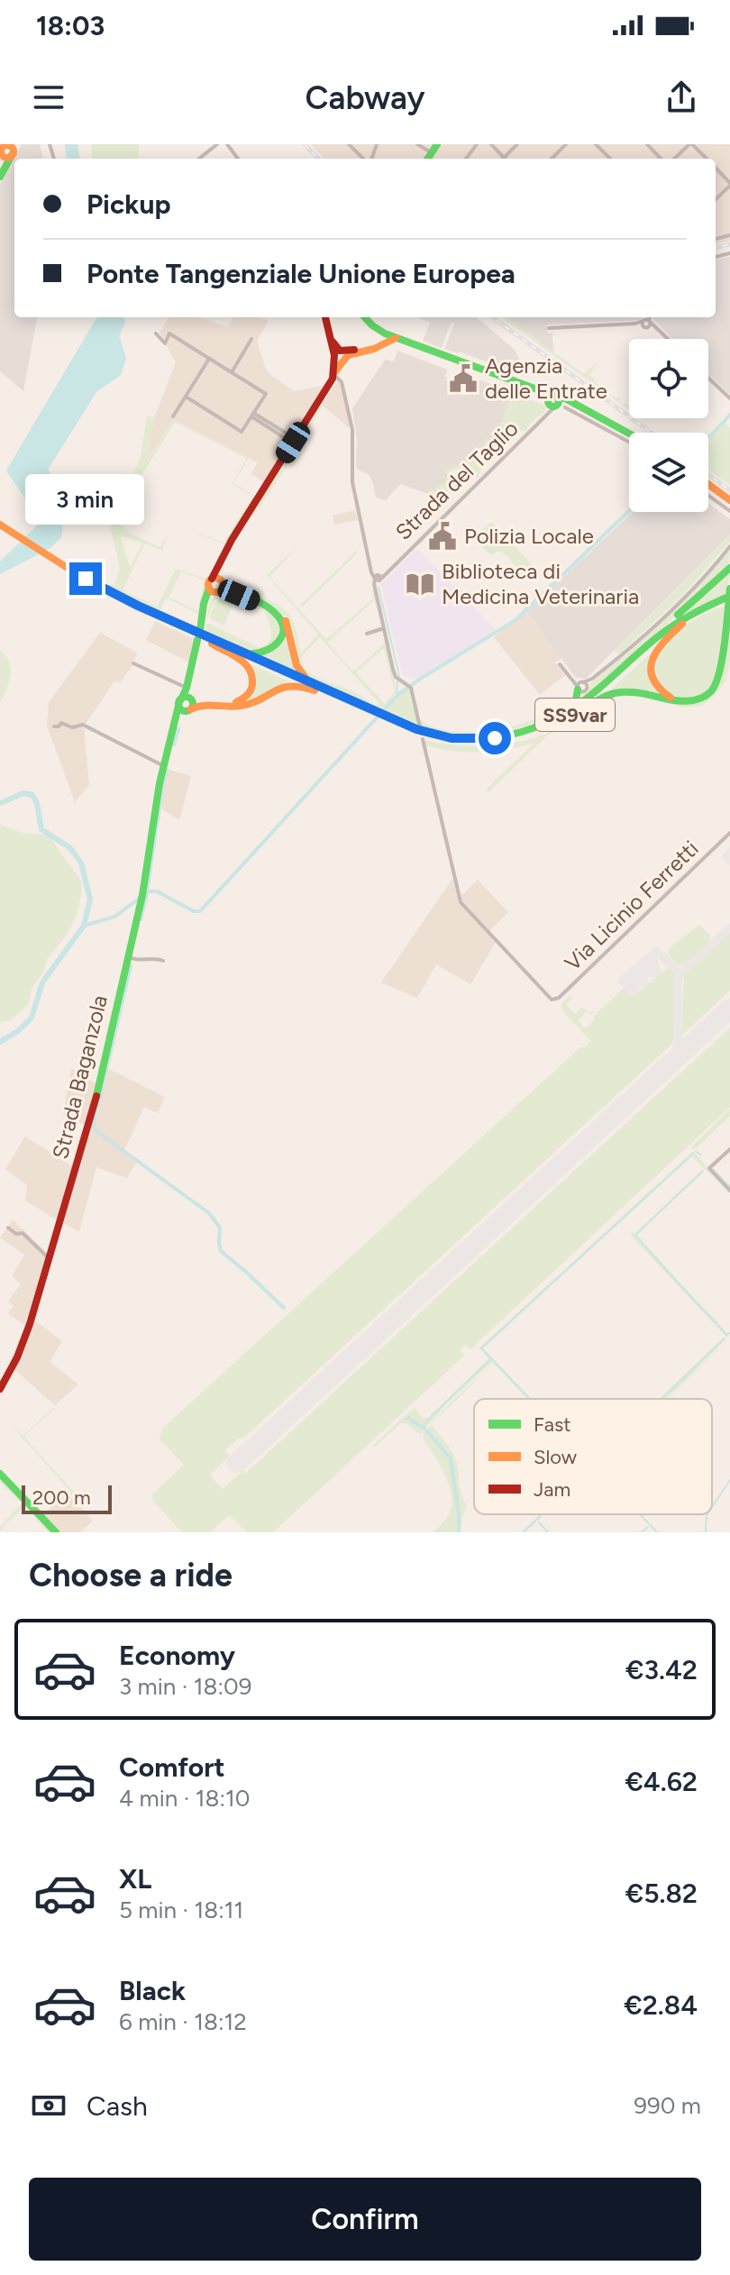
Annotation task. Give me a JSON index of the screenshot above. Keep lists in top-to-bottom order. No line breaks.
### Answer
{"streets":{"main road":["SS9var","Strada Baganzola"],"street":["Strada del Taglio","Via Licinio Ferretti"]},"places":{"public building":["Agenzia delle Entrate","Polizia Locale"],"library":["Biblioteca di Medicina Veterinaria"]},"legend":["Fast","Slow","Jam"],"scale_bar":"200 m","page":{"status":"18:03","header":"Cabway","banner":["Pickup","Ponte Tangenziale Unione Europea"],"bubble":"3 min","scale":"200 m","heading":"Choose a ride","list":[{"name":"Economy","note":"3 min · 18:09","value":"€3.42"},{"name":"Comfort","note":"4 min · 18:10","value":"€4.62"},{"name":"XL","note":"5 min · 18:11","value":"€5.82"},{"name":"Black","note":"6 min · 18:12","value":"€2.84"}],"pay":["Cash","990 m"],"buttons":"Confirm"}}
